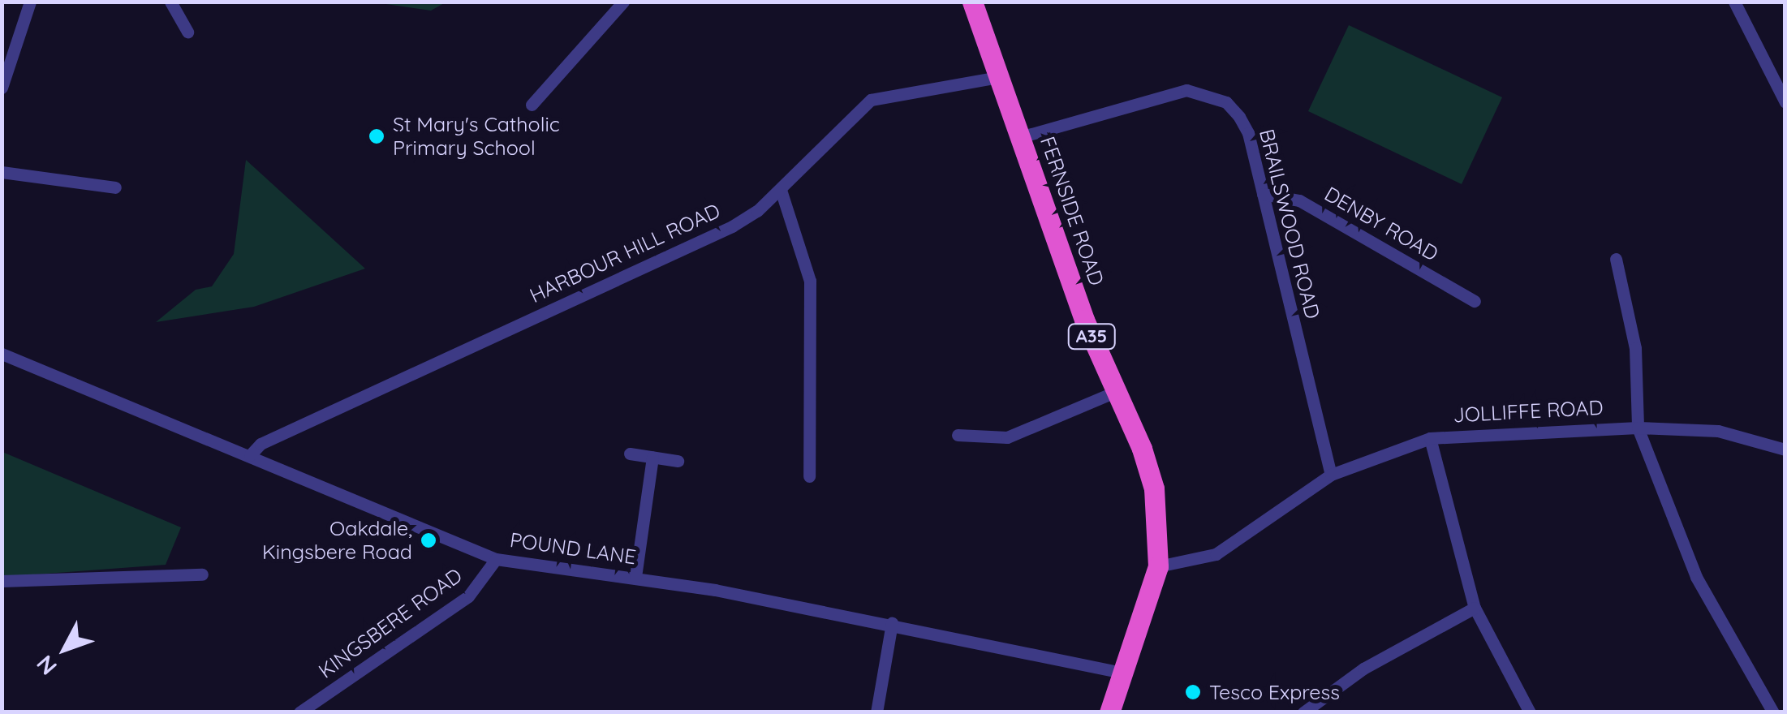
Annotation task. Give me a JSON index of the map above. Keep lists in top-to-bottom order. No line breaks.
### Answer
{"streets":{"highway":["FERNSIDE ROAD","A35"],"street":["BRAILSWOOD ROAD","DENBY ROAD","HARBOUR HILL ROAD","JOLLIFFE ROAD","POUND LANE","KINGSBERE ROAD"]},"crossings":[["FERNSIDE ROAD","BRAILSWOOD ROAD"],["FERNSIDE ROAD","HARBOUR HILL ROAD"],["FERNSIDE ROAD","JOLLIFFE ROAD"],["FERNSIDE ROAD","POUND LANE"],["BRAILSWOOD ROAD","DENBY ROAD"],["BRAILSWOOD ROAD","JOLLIFFE ROAD"],["HARBOUR HILL ROAD","POUND LANE"],["POUND LANE","KINGSBERE ROAD"]],"places":["St Mary's Catholic Primary School","Oakdale, Kingsbere Road","Tesco Express"],"north":"bottom left"}
